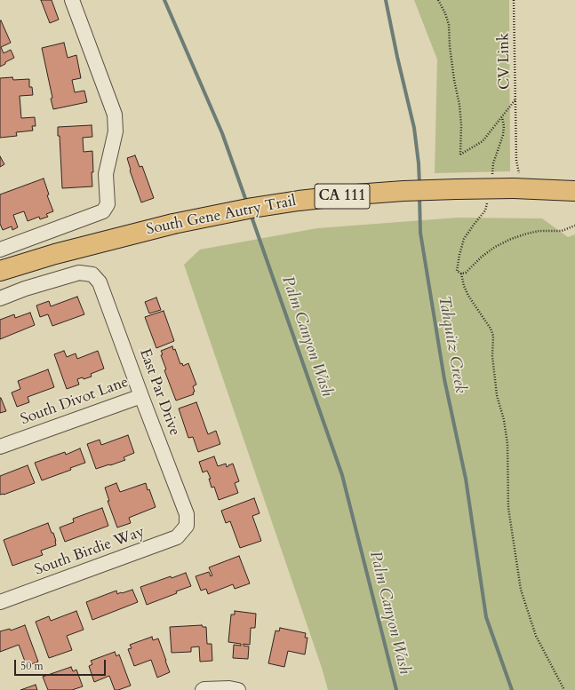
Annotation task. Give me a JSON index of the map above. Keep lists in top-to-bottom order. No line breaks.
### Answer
{"streets":{"main road":["CA 111","South Gene Autry Trail"],"street":["East Par Drive","South Divot Lane","South Birdie Way"],"path":["CV Link"]},"crossings":[["East Par Drive","South Divot Lane"],["East Par Drive","South Birdie Way"]],"water":["Palm Canyon Wash","Tahquitz Creek"],"scale_bar":"50 m"}
